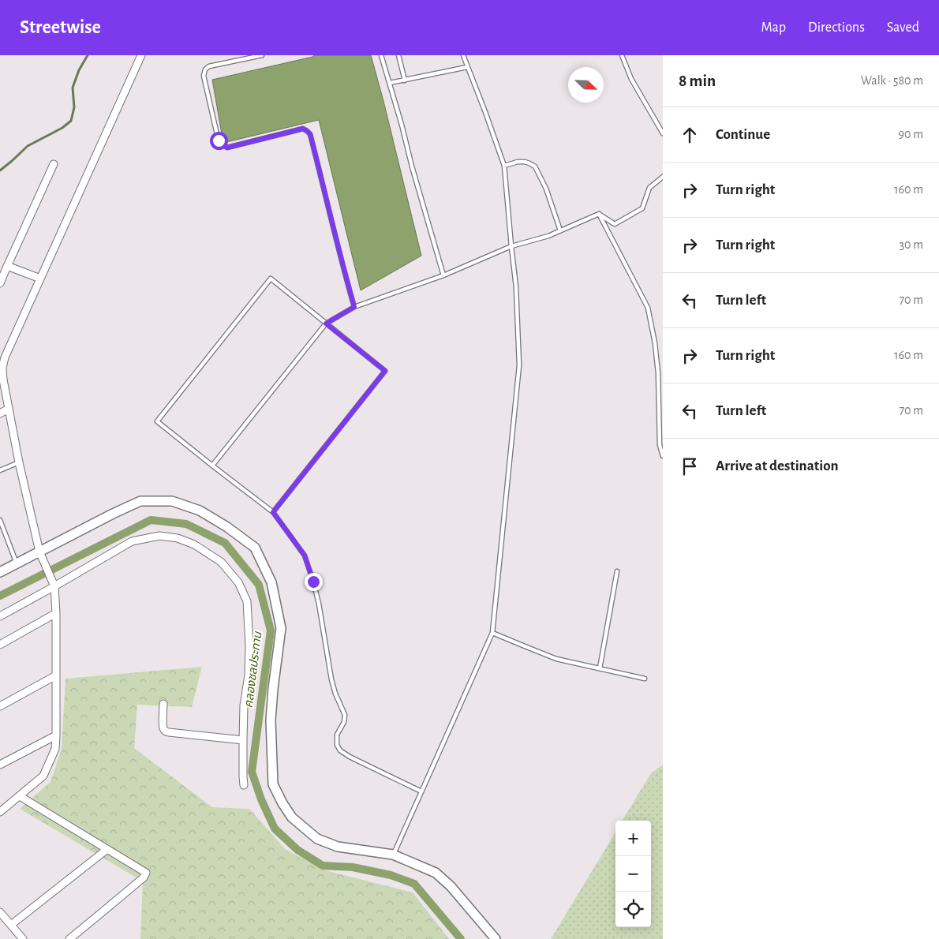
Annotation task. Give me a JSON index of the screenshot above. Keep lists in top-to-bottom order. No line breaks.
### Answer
{"water":["คลองชลประทาน"],"north":"bottom right","page":{"header":"Streetwise","nav":["Map","Directions","Saved"],"heading":["8 min","Walk · 580 m"],"list":[["Continue","90 m"],["Turn right","160 m"],["Turn right","30 m"],["Turn left","70 m"],["Turn right","160 m"],["Turn left","70 m"],"Arrive at destination"],"map_buttons":["+","−"]}}
